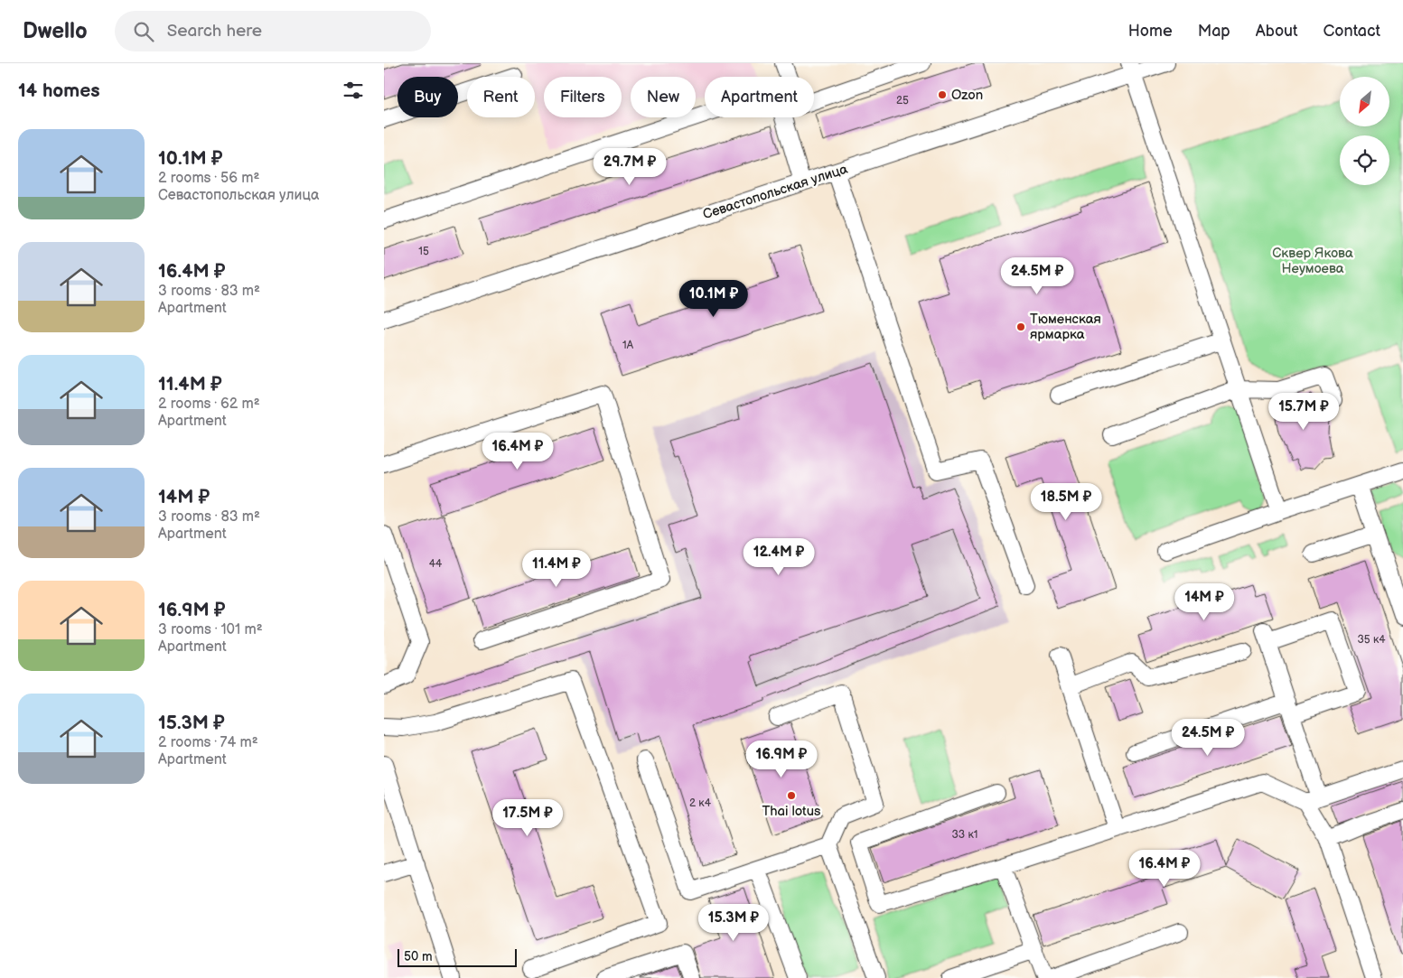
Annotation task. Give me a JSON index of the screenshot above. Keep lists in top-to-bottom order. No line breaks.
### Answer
{"streets":{"street":["Севастопольская улица"]},"parks":["Сквер Якова Неумоева"],"places":["Ozon","Тюменская ярмарка","Thai lotus"],"house_numbers":["25","15","1А","44","35 к4","2 к4","33 к1"],"scale_bar":"50 m","north":"bottom left","page":{"header":"Dwello","search":"Search here","nav":["Home","Map","About","Contact"],"heading":"14 homes","chip":["Buy","Rent","Filters","New","Apartment"],"list":[{"name":"10.1M ₽","note":"2 rooms · 56 m² · Севастопольская улица"},{"name":"16.4M ₽","note":"3 rooms · 83 m² · Apartment"},{"name":"11.4M ₽","note":"2 rooms · 62 m² · Apartment"},{"name":"14M ₽","note":"3 rooms · 83 m² · Apartment"},{"name":"16.9M ₽","note":"3 rooms · 101 m² · Apartment"},{"name":"15.3M ₽","note":"2 rooms · 74 m² · Apartment"}],"price":["29.7M ₽","24.5M ₽","10.1M ₽","15.7M ₽","16.4M ₽","18.5M ₽","12.4M ₽","11.4M ₽","14M ₽","24.5M ₽","16.9M ₽","17.5M ₽","16.4M ₽","15.3M ₽"],"scale":"50 m"}}
